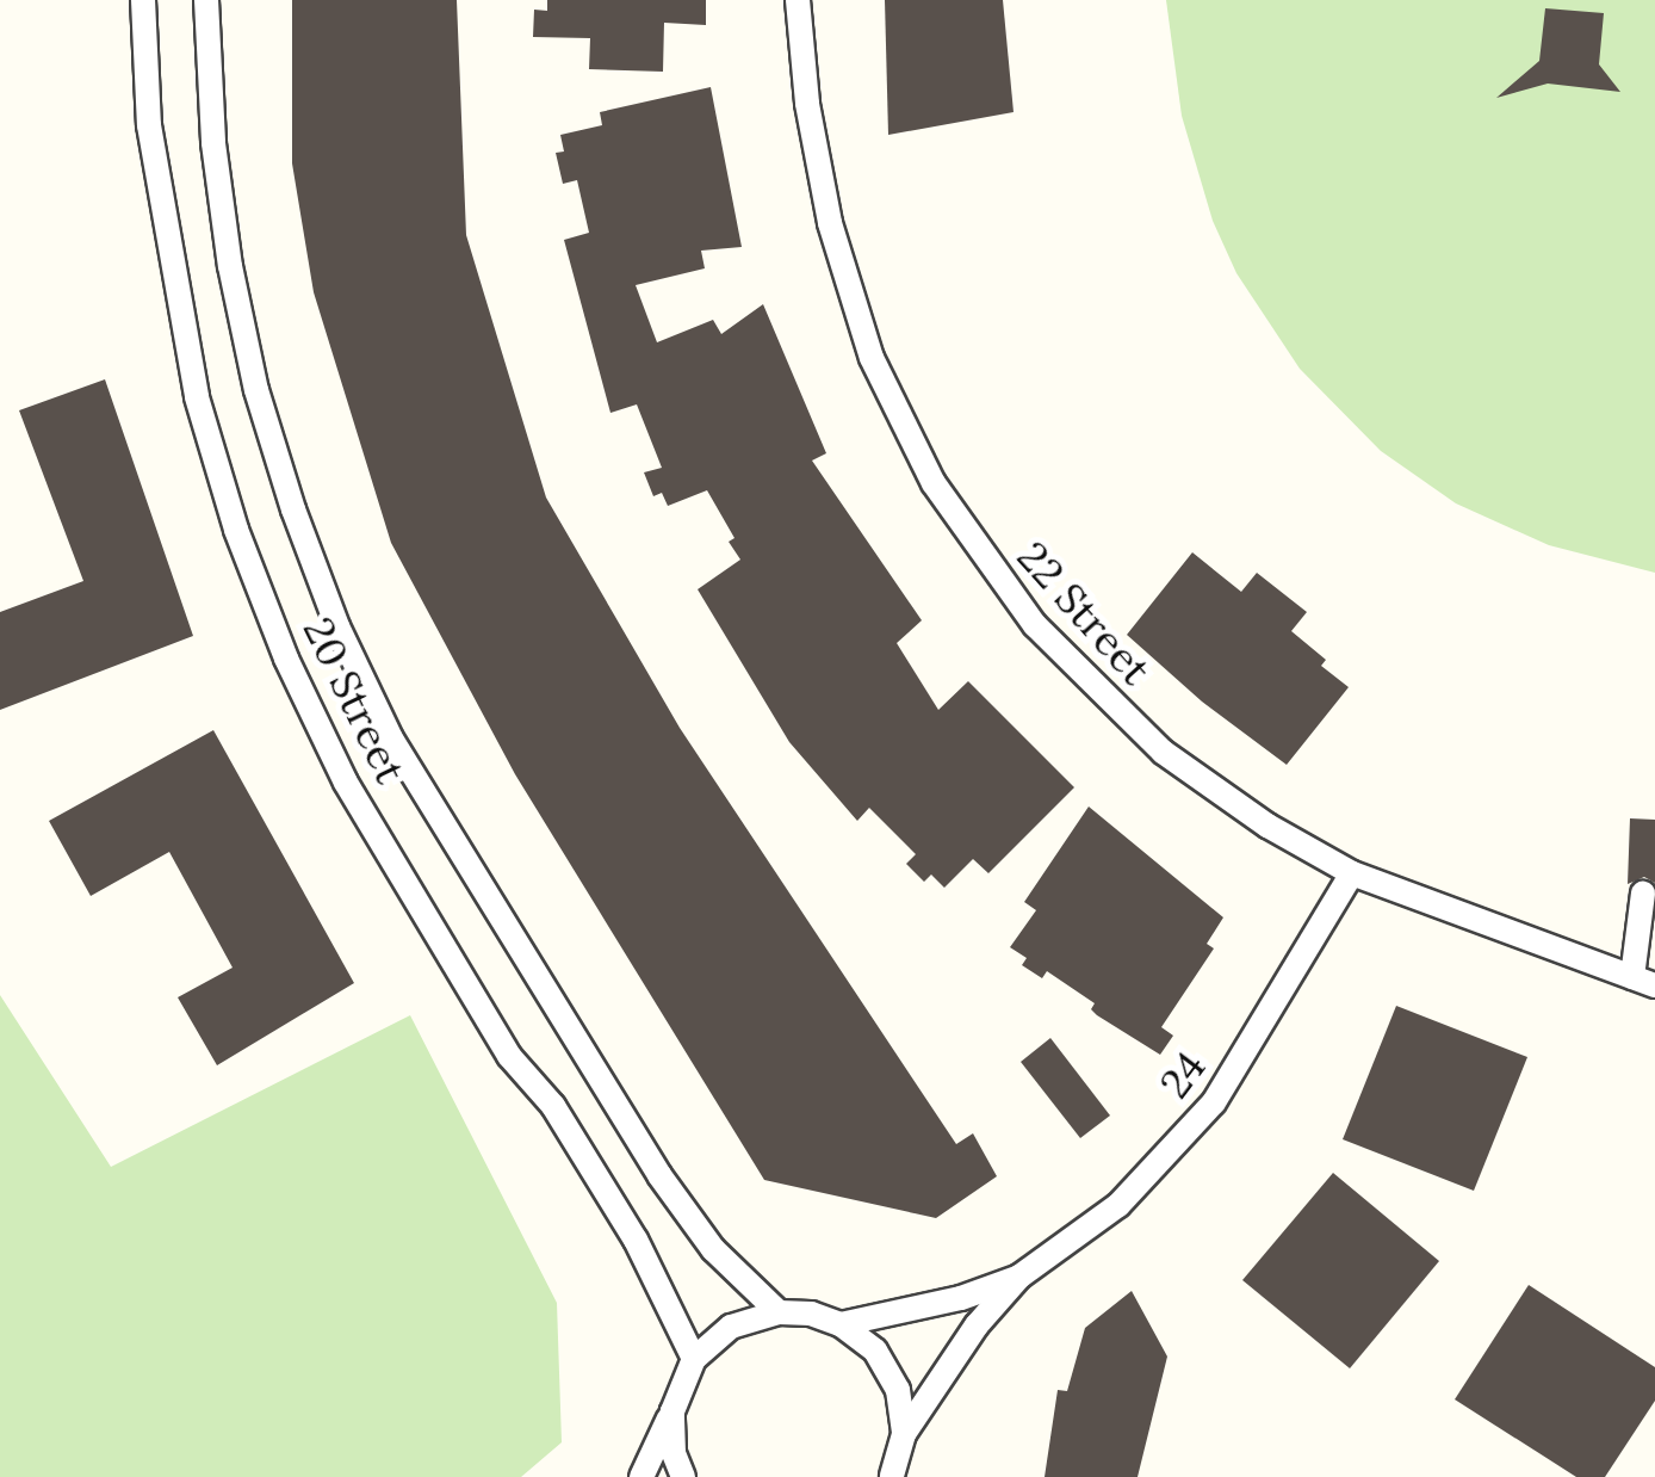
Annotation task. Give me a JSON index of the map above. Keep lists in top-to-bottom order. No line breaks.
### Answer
{"streets":{"street":["22 Street","20 Street","24"]},"crossings":[["22 Street","24"]]}
